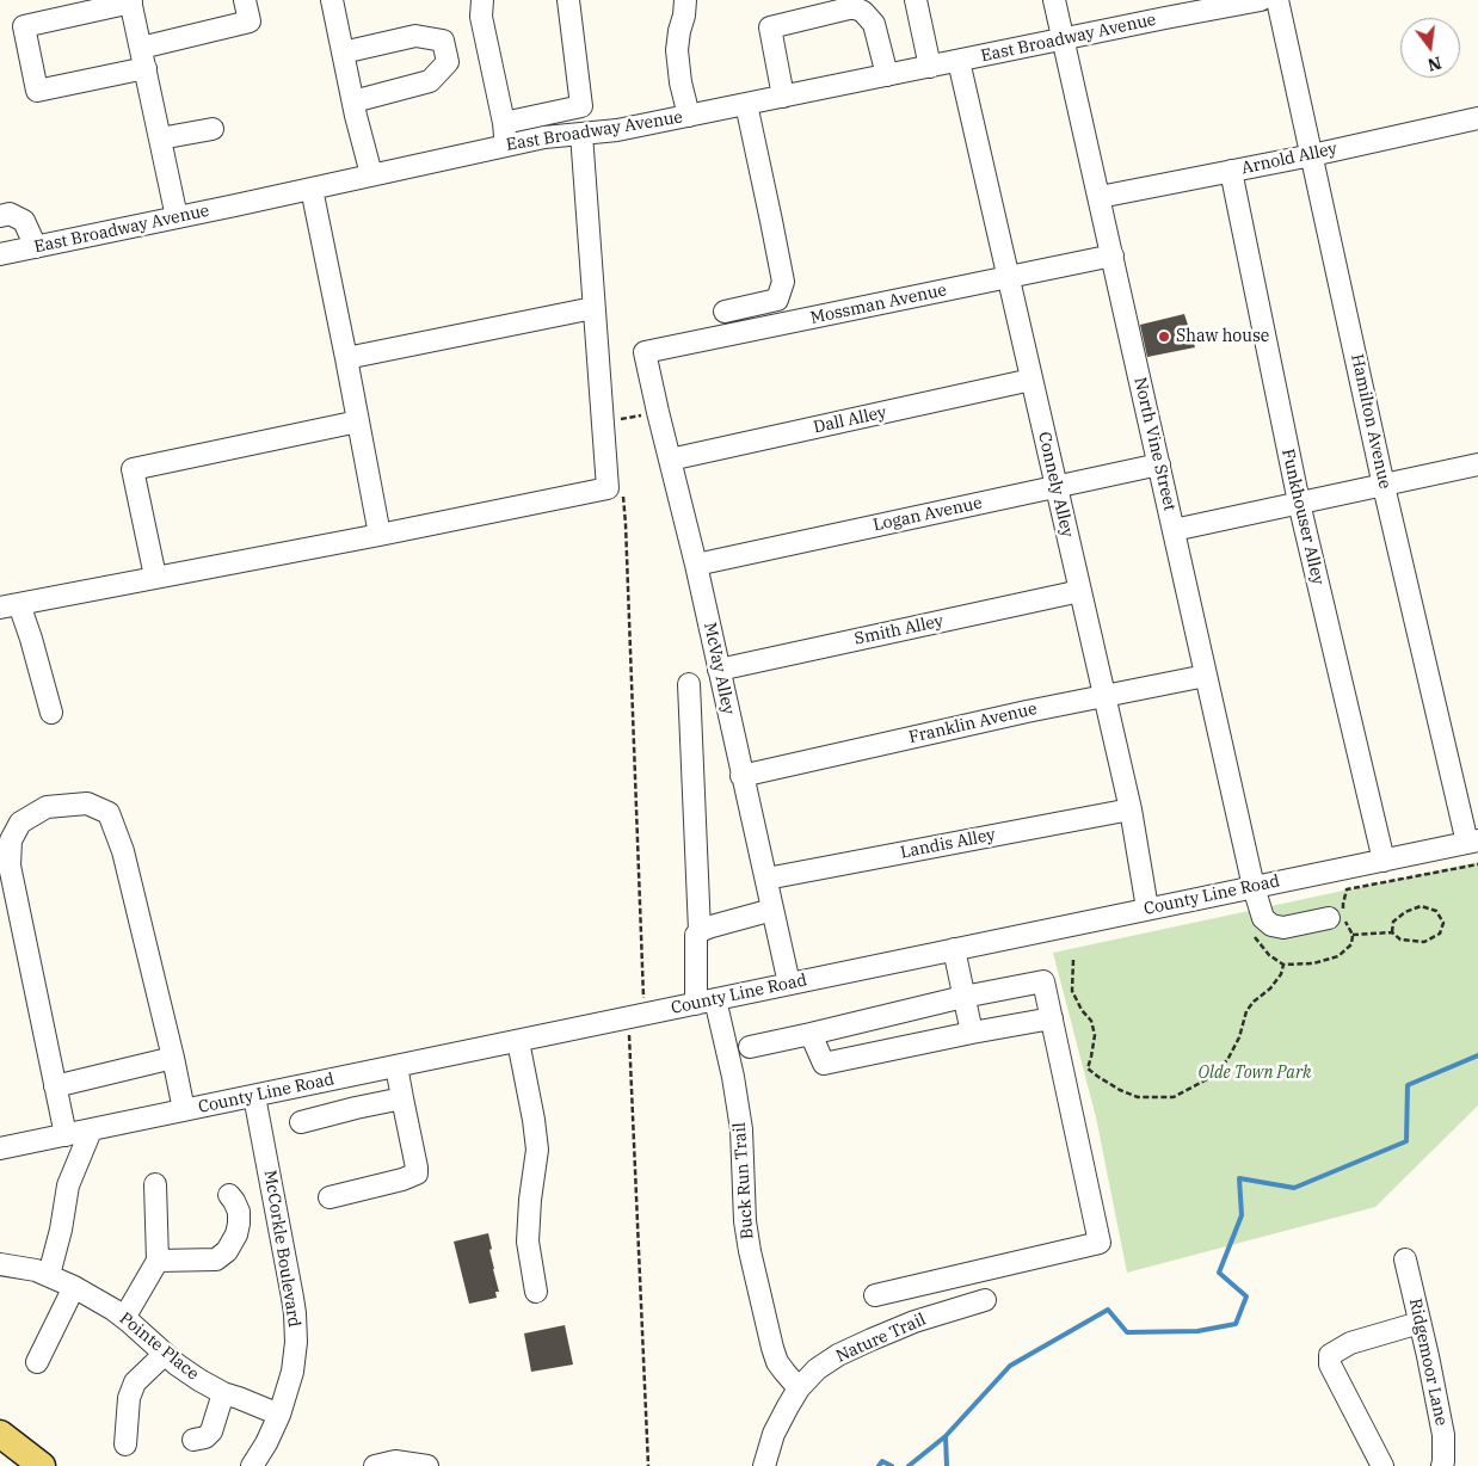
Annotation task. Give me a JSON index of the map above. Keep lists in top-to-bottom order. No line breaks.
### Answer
{"streets":{"street":["East Broadway Avenue","Arnold Alley","Mossman Avenue","Dall Alley","Hamilton Avenue","North Vine Street","Connely Alley","Logan Avenue","Funkhouser Alley","Smith Alley","McVay Alley","Franklin Avenue","Landis Alley","County Line Road","Buck Run Trail","McCorkle Boulevard","Nature Trail","Pointe Place","Ridgemoor Lane"]},"crossings":[["East Broadway Avenue","North Vine Street"],["East Broadway Avenue","Connely Alley"],["Arnold Alley","Hamilton Avenue"],["Arnold Alley","North Vine Street"],["Arnold Alley","Funkhouser Alley"],["Mossman Avenue","North Vine Street"],["Mossman Avenue","Connely Alley"],["Mossman Avenue","McVay Alley"],["Dall Alley","Connely Alley"],["Dall Alley","McVay Alley"],["Hamilton Avenue","County Line Road"],["North Vine Street","Logan Avenue"],["North Vine Street","Franklin Avenue"],["North Vine Street","County Line Road"],["Connely Alley","Logan Avenue"],["Connely Alley","Smith Alley"],["Connely Alley","Franklin Avenue"],["Connely Alley","Landis Alley"],["Connely Alley","County Line Road"],["Logan Avenue","McVay Alley"],["Funkhouser Alley","County Line Road"],["Smith Alley","McVay Alley"],["McVay Alley","Franklin Avenue"],["McVay Alley","Landis Alley"],["McVay Alley","County Line Road"],["County Line Road","Buck Run Trail"],["County Line Road","McCorkle Boulevard"],["Buck Run Trail","Nature Trail"],["McCorkle Boulevard","Pointe Place"]],"parks":["Olde Town Park"],"places":["Shaw house"],"north":"bottom"}
